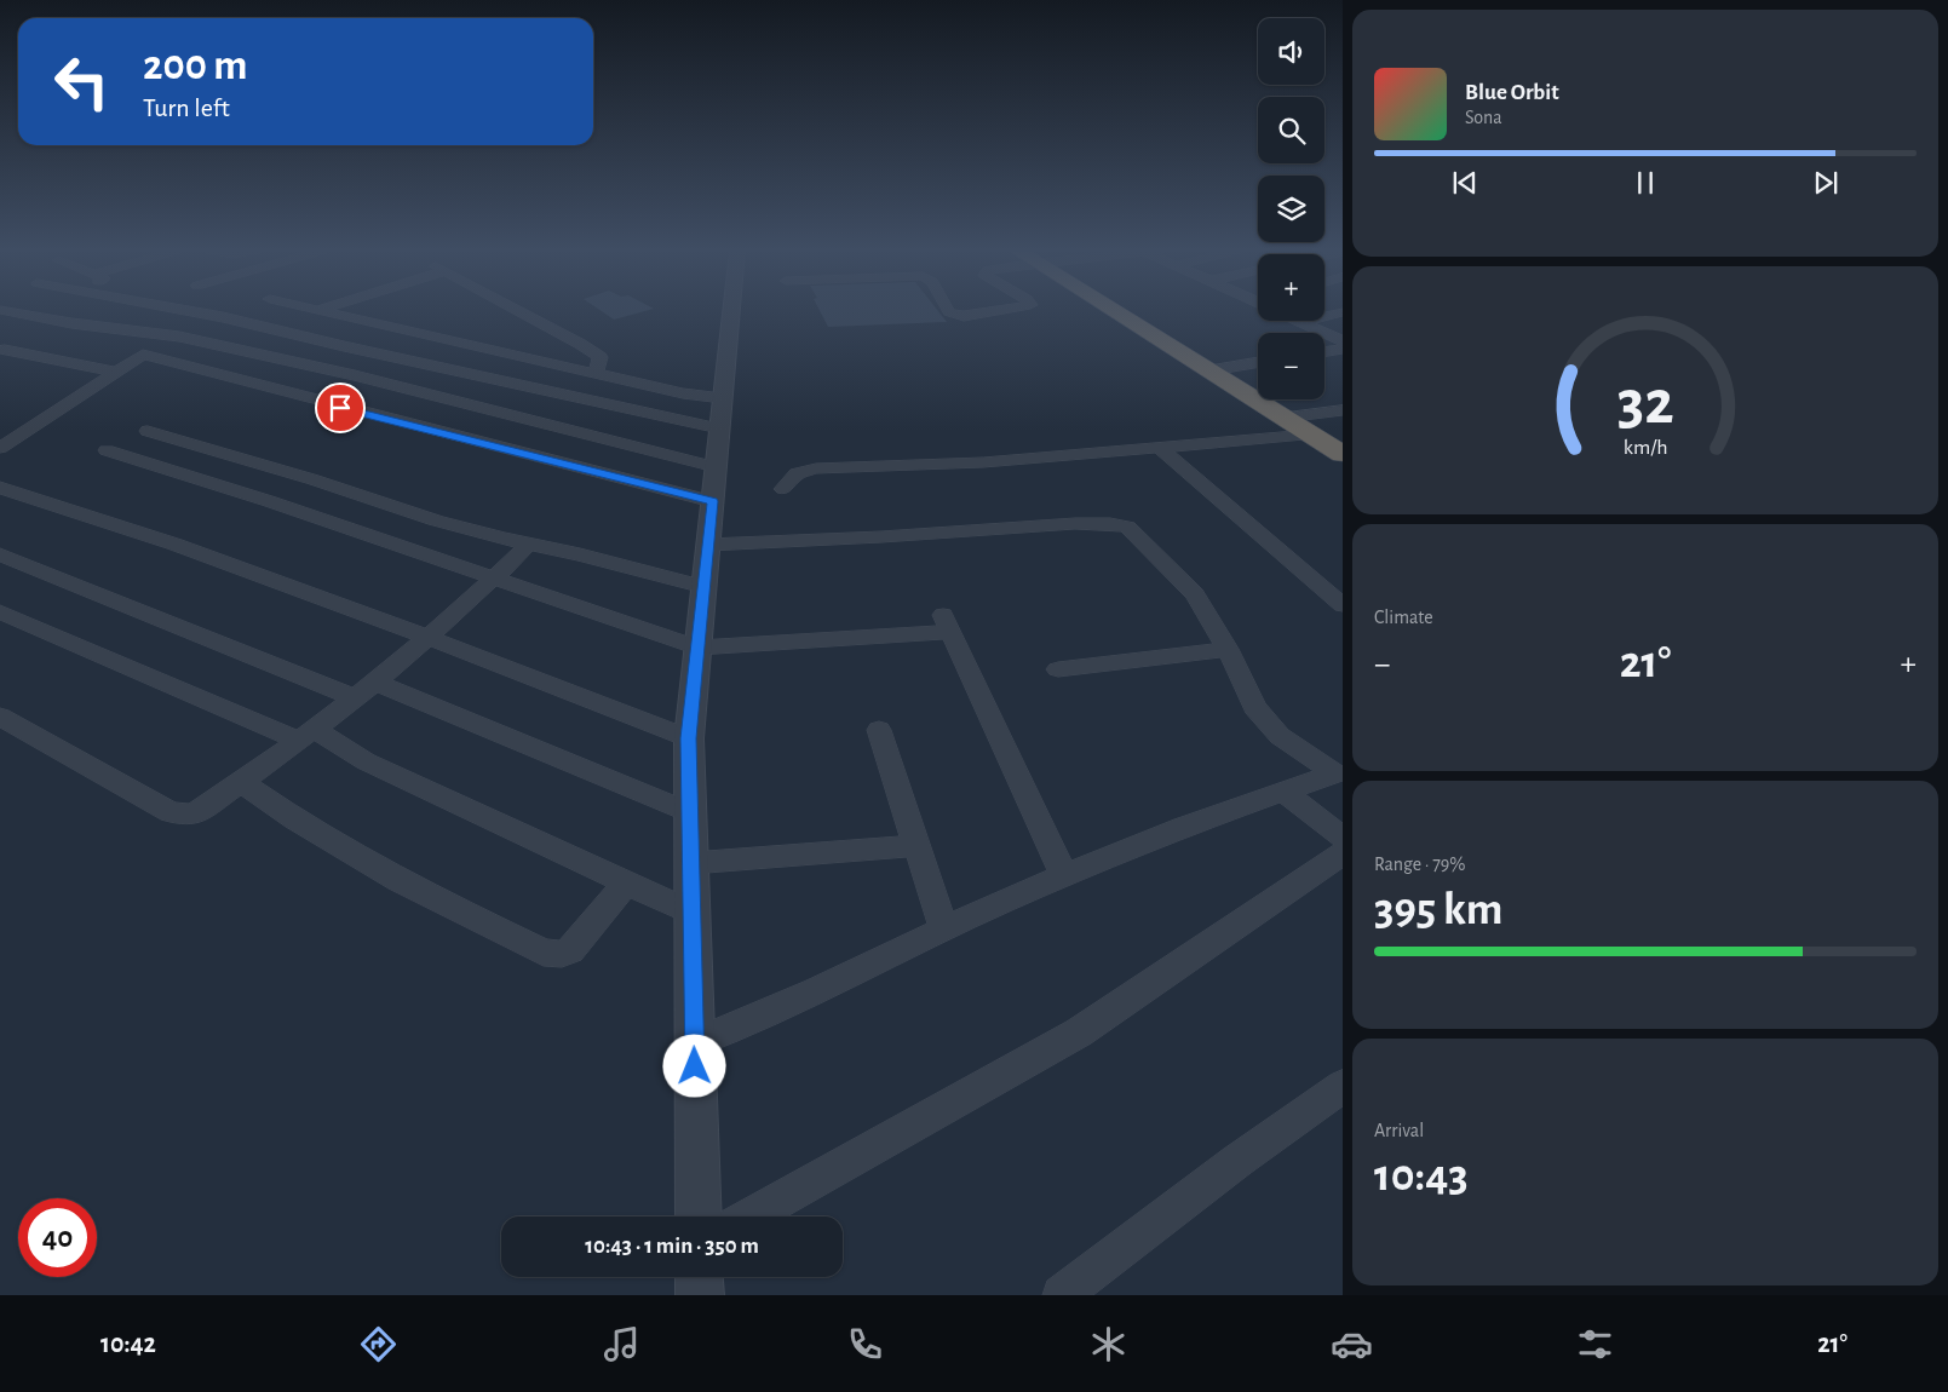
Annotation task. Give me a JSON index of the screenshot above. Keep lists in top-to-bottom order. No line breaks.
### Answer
{"page":{"map_buttons":["+","−"],"turn":["200 m","Turn left"],"song":["Blue Orbit","Sona"],"tile":["Climate",["Range · 79%","395 km"],["Arrival","10:43"]],"heat":["−","21°","+"],"limit":"40","trip":"10:43 · 1 min · 350 m","tabs":["10:42","21°"],"gauge":["32","km/h"]}}
